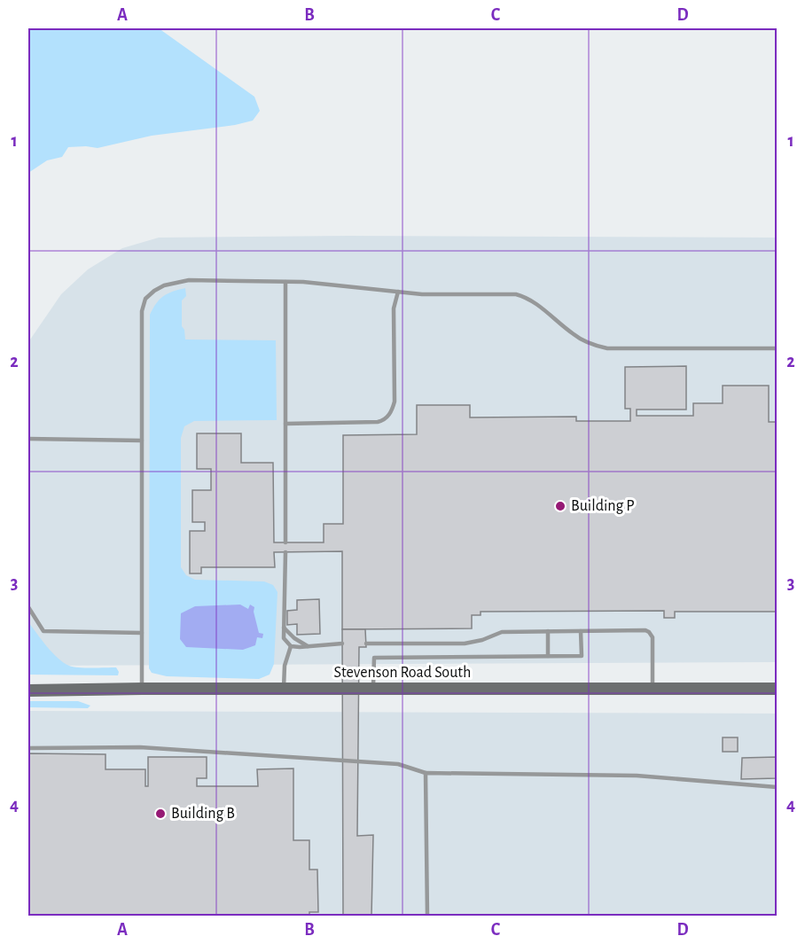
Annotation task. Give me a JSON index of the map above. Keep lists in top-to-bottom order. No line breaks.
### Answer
{"streets":{"main road":["Stevenson Road South"]},"places":["Building P","Building B"],"grid":{"columns":["A","B","C","D"],"rows":["1","2","3","4"]}}
